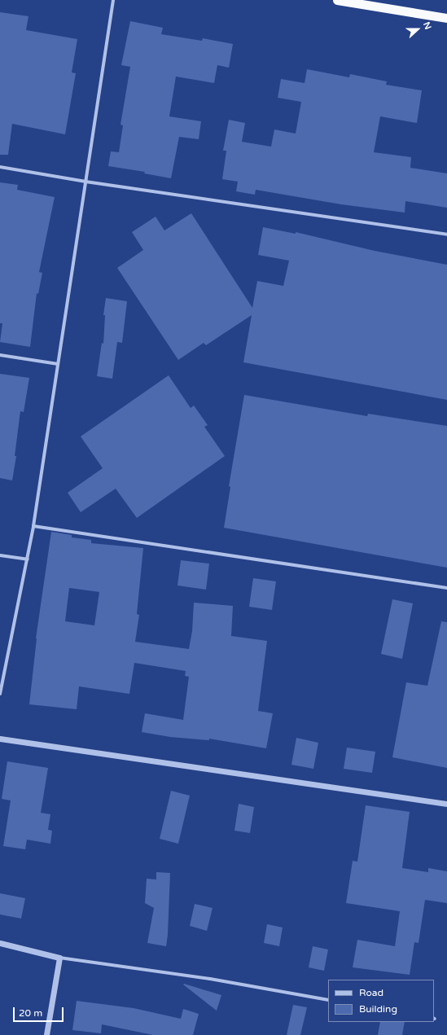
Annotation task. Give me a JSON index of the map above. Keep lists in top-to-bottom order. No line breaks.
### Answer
{"legend":["Road","Building"],"scale_bar":"20 m","north":"right"}
